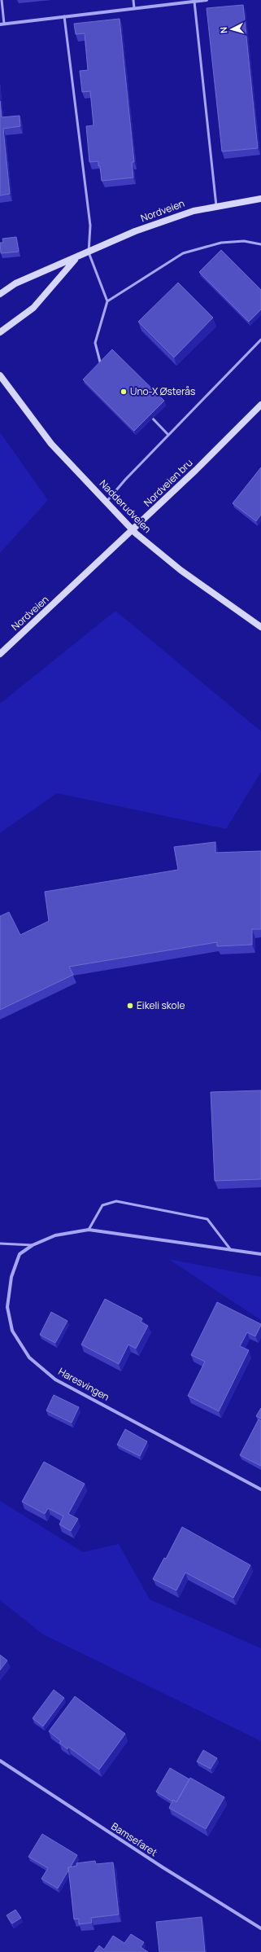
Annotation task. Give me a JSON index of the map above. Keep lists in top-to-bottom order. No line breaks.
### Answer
{"streets":{"main road":["Nordveien","Nordveien bru","Nadderudveien"],"street":["Haresvingen","Bamsefaret"]},"crossings":[["Nordveien","Nordveien bru"]],"places":["Uno-X Østerås","Eikeli skole"],"north":"left"}
